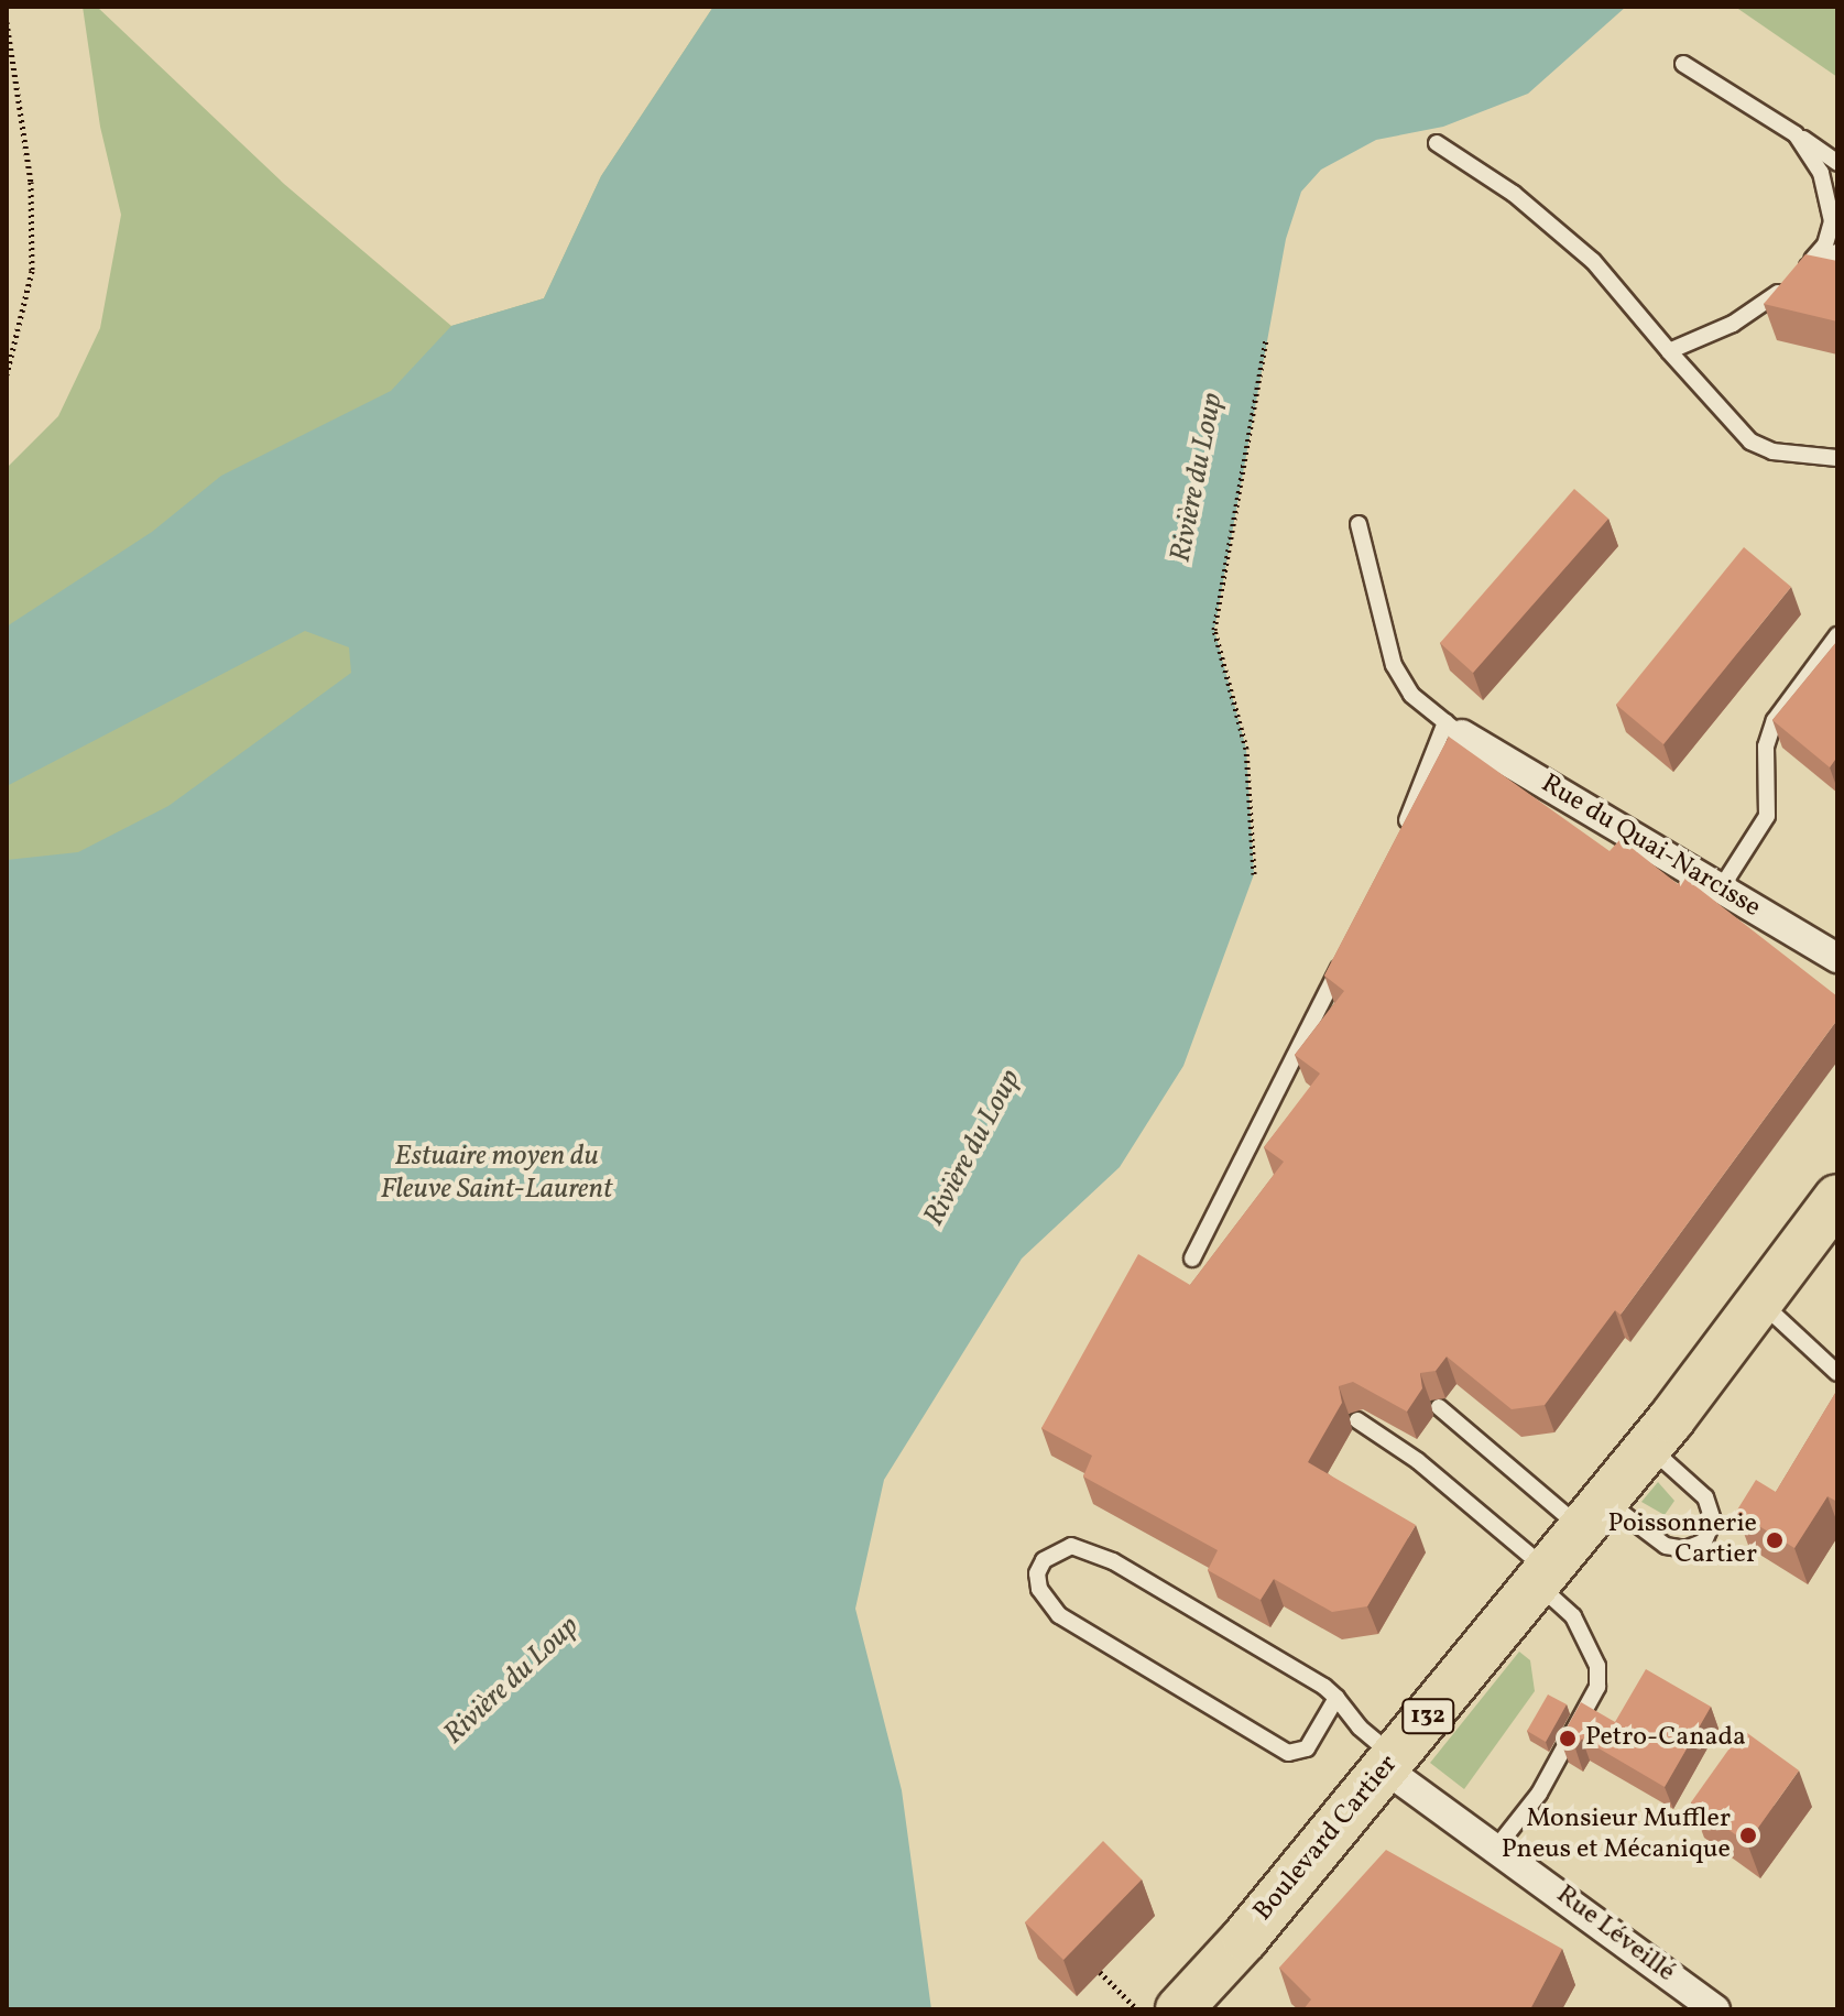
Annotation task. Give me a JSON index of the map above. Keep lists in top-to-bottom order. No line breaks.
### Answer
{"streets":{"main road":["132","Boulevard Cartier"],"street":["Rue du Quai-Narcisse","Rue Léveillé"]},"crossings":[["Boulevard Cartier","Rue Léveillé"]],"water":["Rivière du Loup","Estuaire moyen du Fleuve Saint-Laurent"],"places":["Poissonnerie Cartier","Petro-Canada","Monsieur Muffler Pneus et Mécanique"]}
